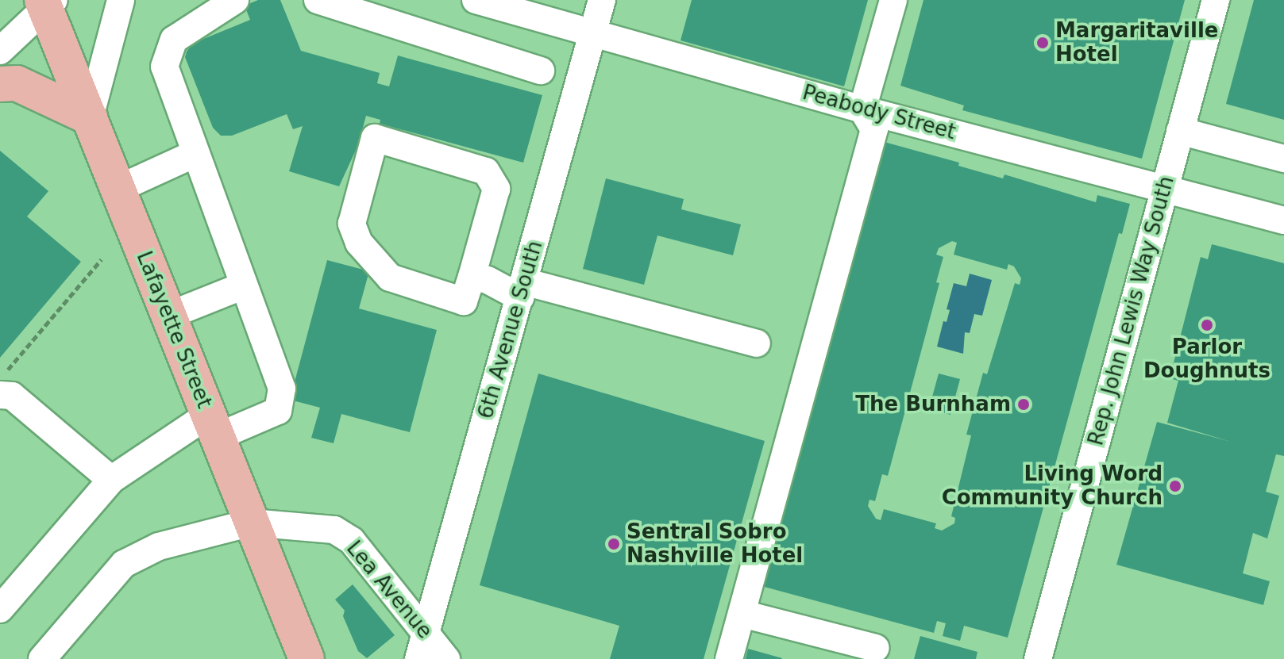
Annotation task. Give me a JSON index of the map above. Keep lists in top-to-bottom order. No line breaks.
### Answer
{"streets":{"main road":["Lafayette Street"],"street":["Peabody Street","Rep. John Lewis Way South","6th Avenue South","Lea Avenue"]},"crossings":[["Peabody Street","Rep. John Lewis Way South"],["Peabody Street","6th Avenue South"],["Lafayette Street","Lea Avenue"],["6th Avenue South","Lea Avenue"]],"places":["Margaritaville Hotel","Parlor Doughnuts","The Burnham","Living Word Community Church","Sentral Sobro Nashville Hotel"]}
